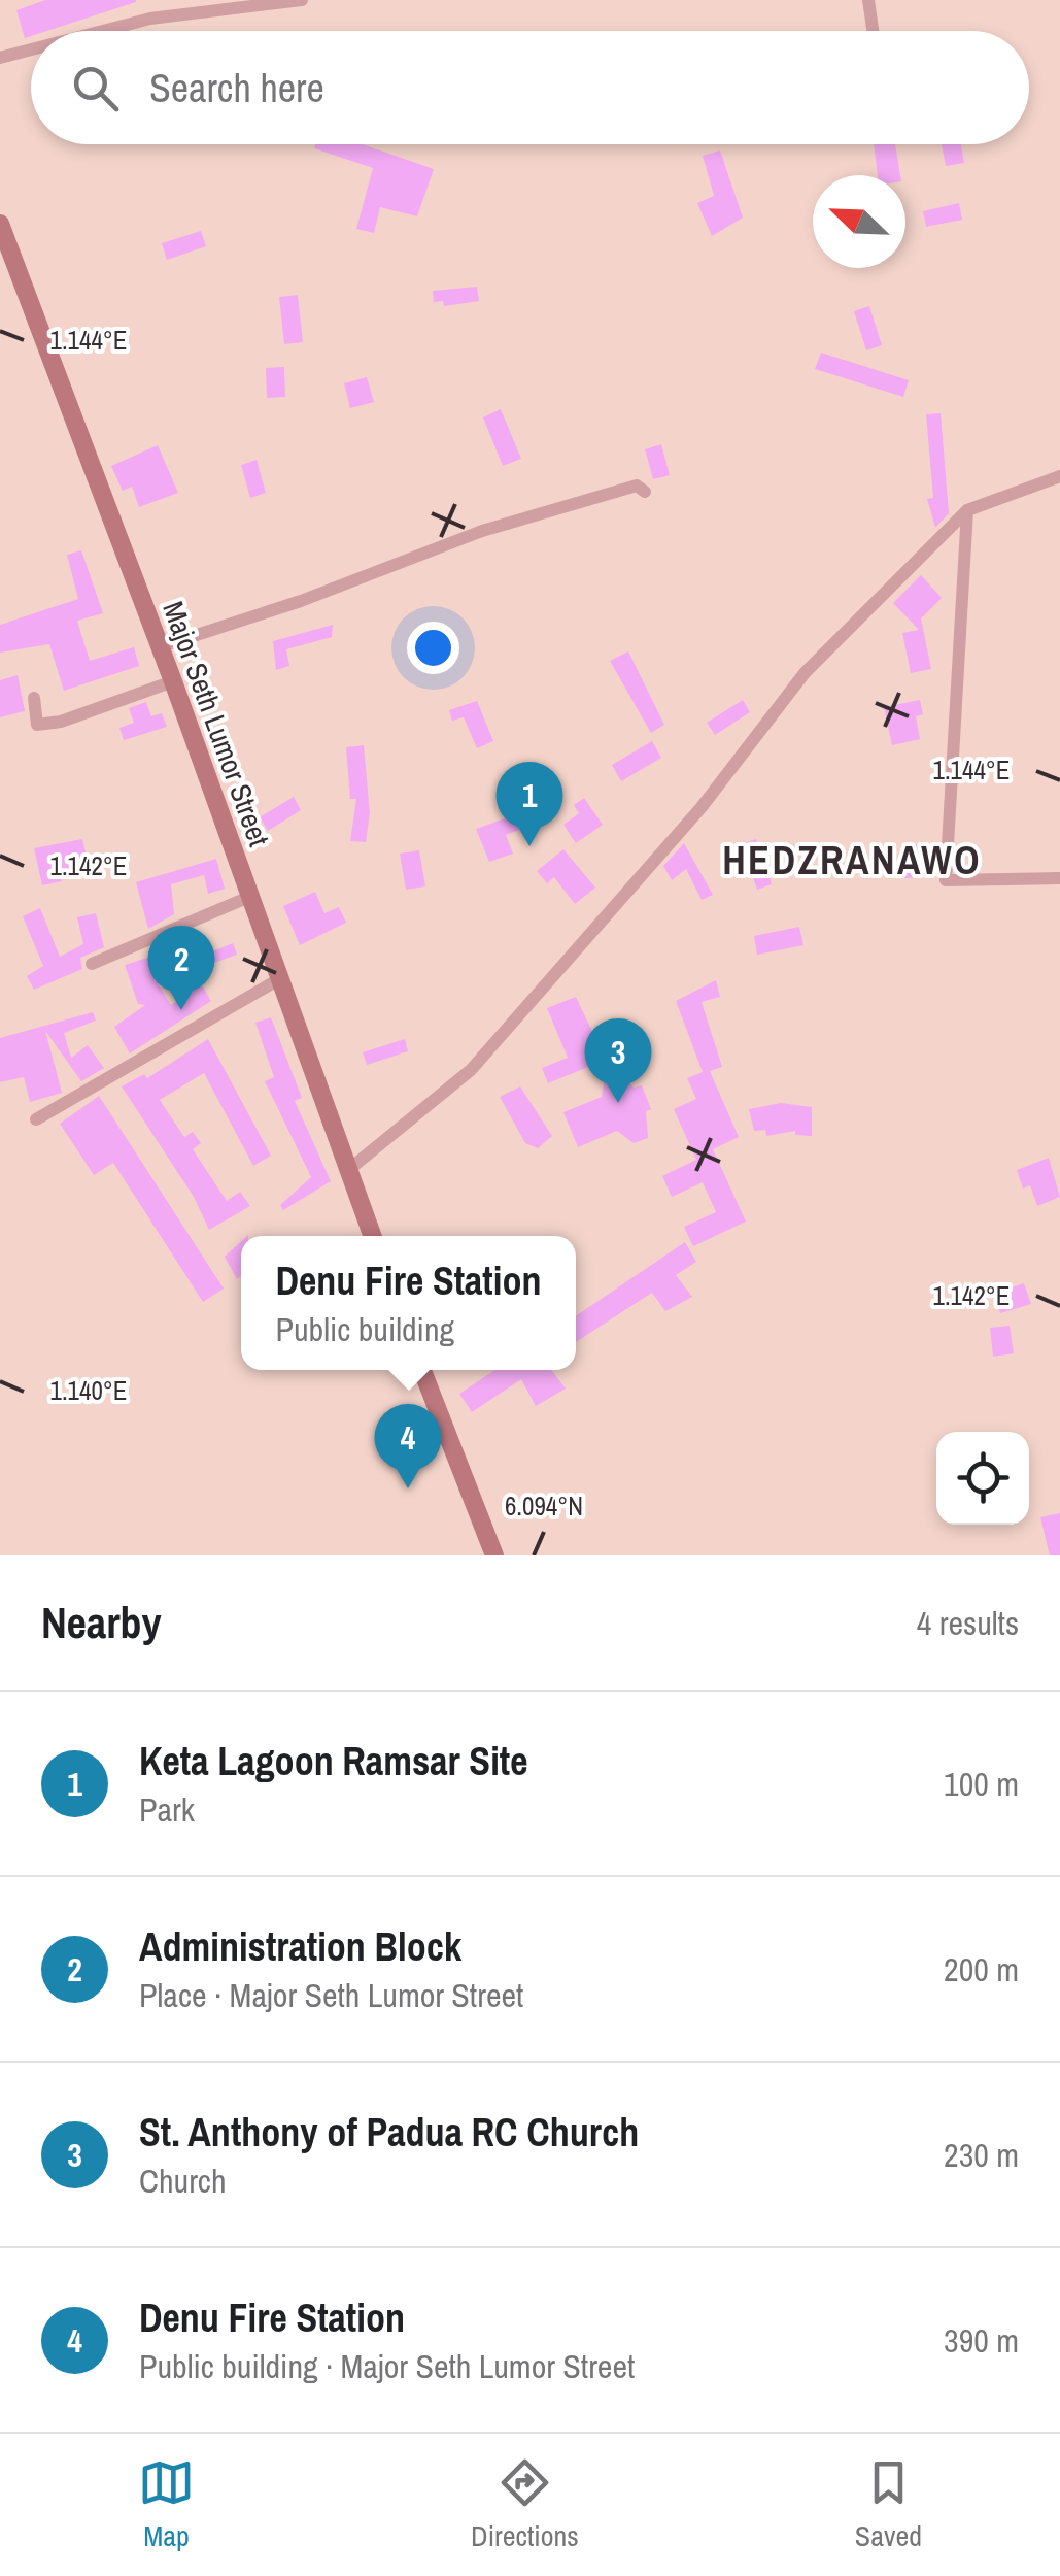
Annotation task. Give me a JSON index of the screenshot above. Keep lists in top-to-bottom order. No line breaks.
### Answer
{"streets":{"main road":["Major Seth Lumor Street"]},"districts":["HEDZRANAWO"],"north":"top left","page":{"search":"Search here","pins":["1","2","3","4"],"popup":["Denu Fire Station","Public building"],"heading":["Nearby","4 results"],"list":[{"mark":"1","name":"Keta Lagoon Ramsar Site","note":"Park","value":"100 m"},{"mark":"2","name":"Administration Block","note":"Place · Major Seth Lumor Street","value":"200 m"},{"mark":"3","name":"St. Anthony of Padua RC Church","note":"Church","value":"230 m"},{"mark":"4","name":"Denu Fire Station","note":"Public building · Major Seth Lumor Street","value":"390 m"}],"nav":["Map","Directions","Saved"]},"coordinates":["1.144°E","1.142°E","1.140°E","6.094°N"]}
